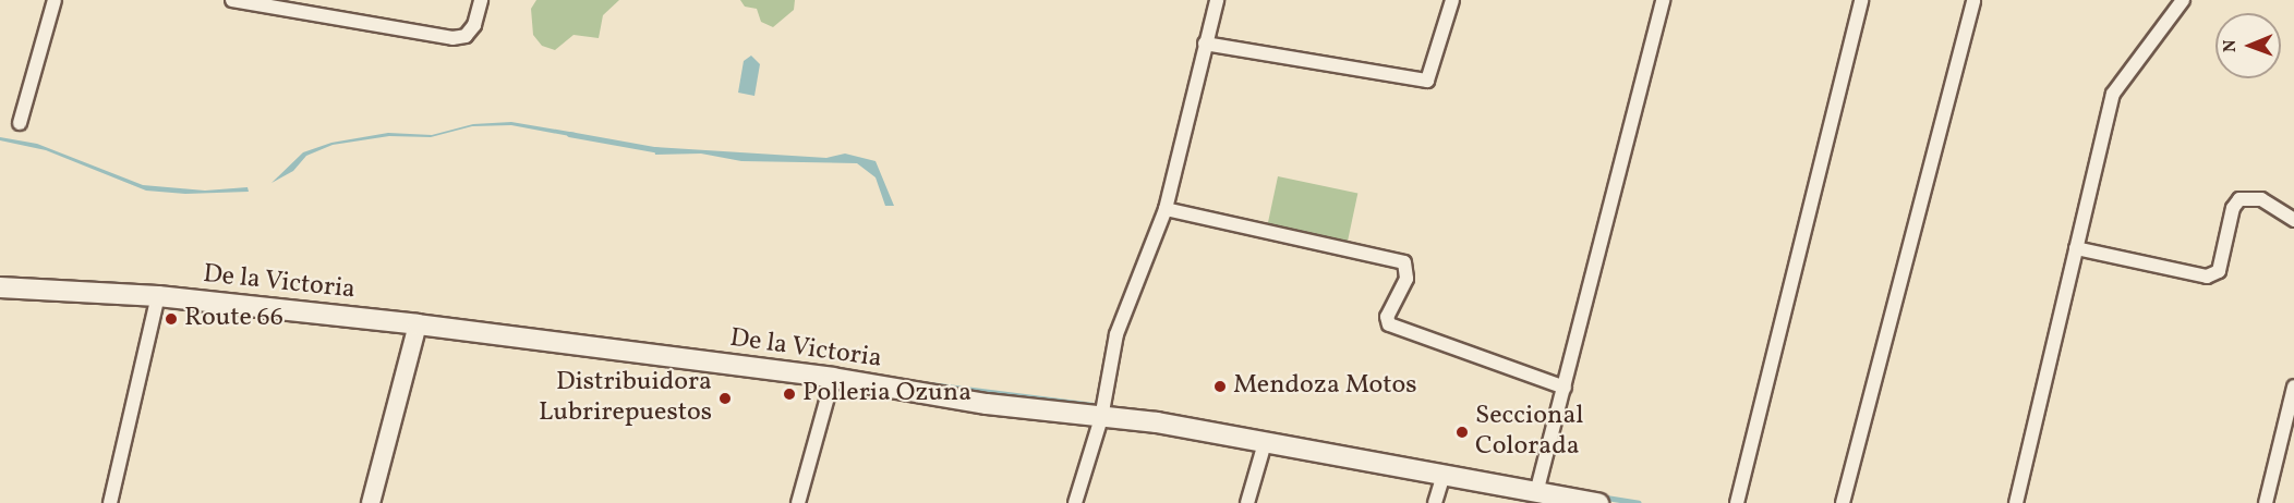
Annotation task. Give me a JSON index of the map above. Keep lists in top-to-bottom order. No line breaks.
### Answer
{"streets":{"main road":["De la Victoria"]},"places":["Route 66","Mendoza Motos","Polleria Ozuna","Distribuidora Lubrirepuestos","Seccional Colorada"],"north":"left"}
